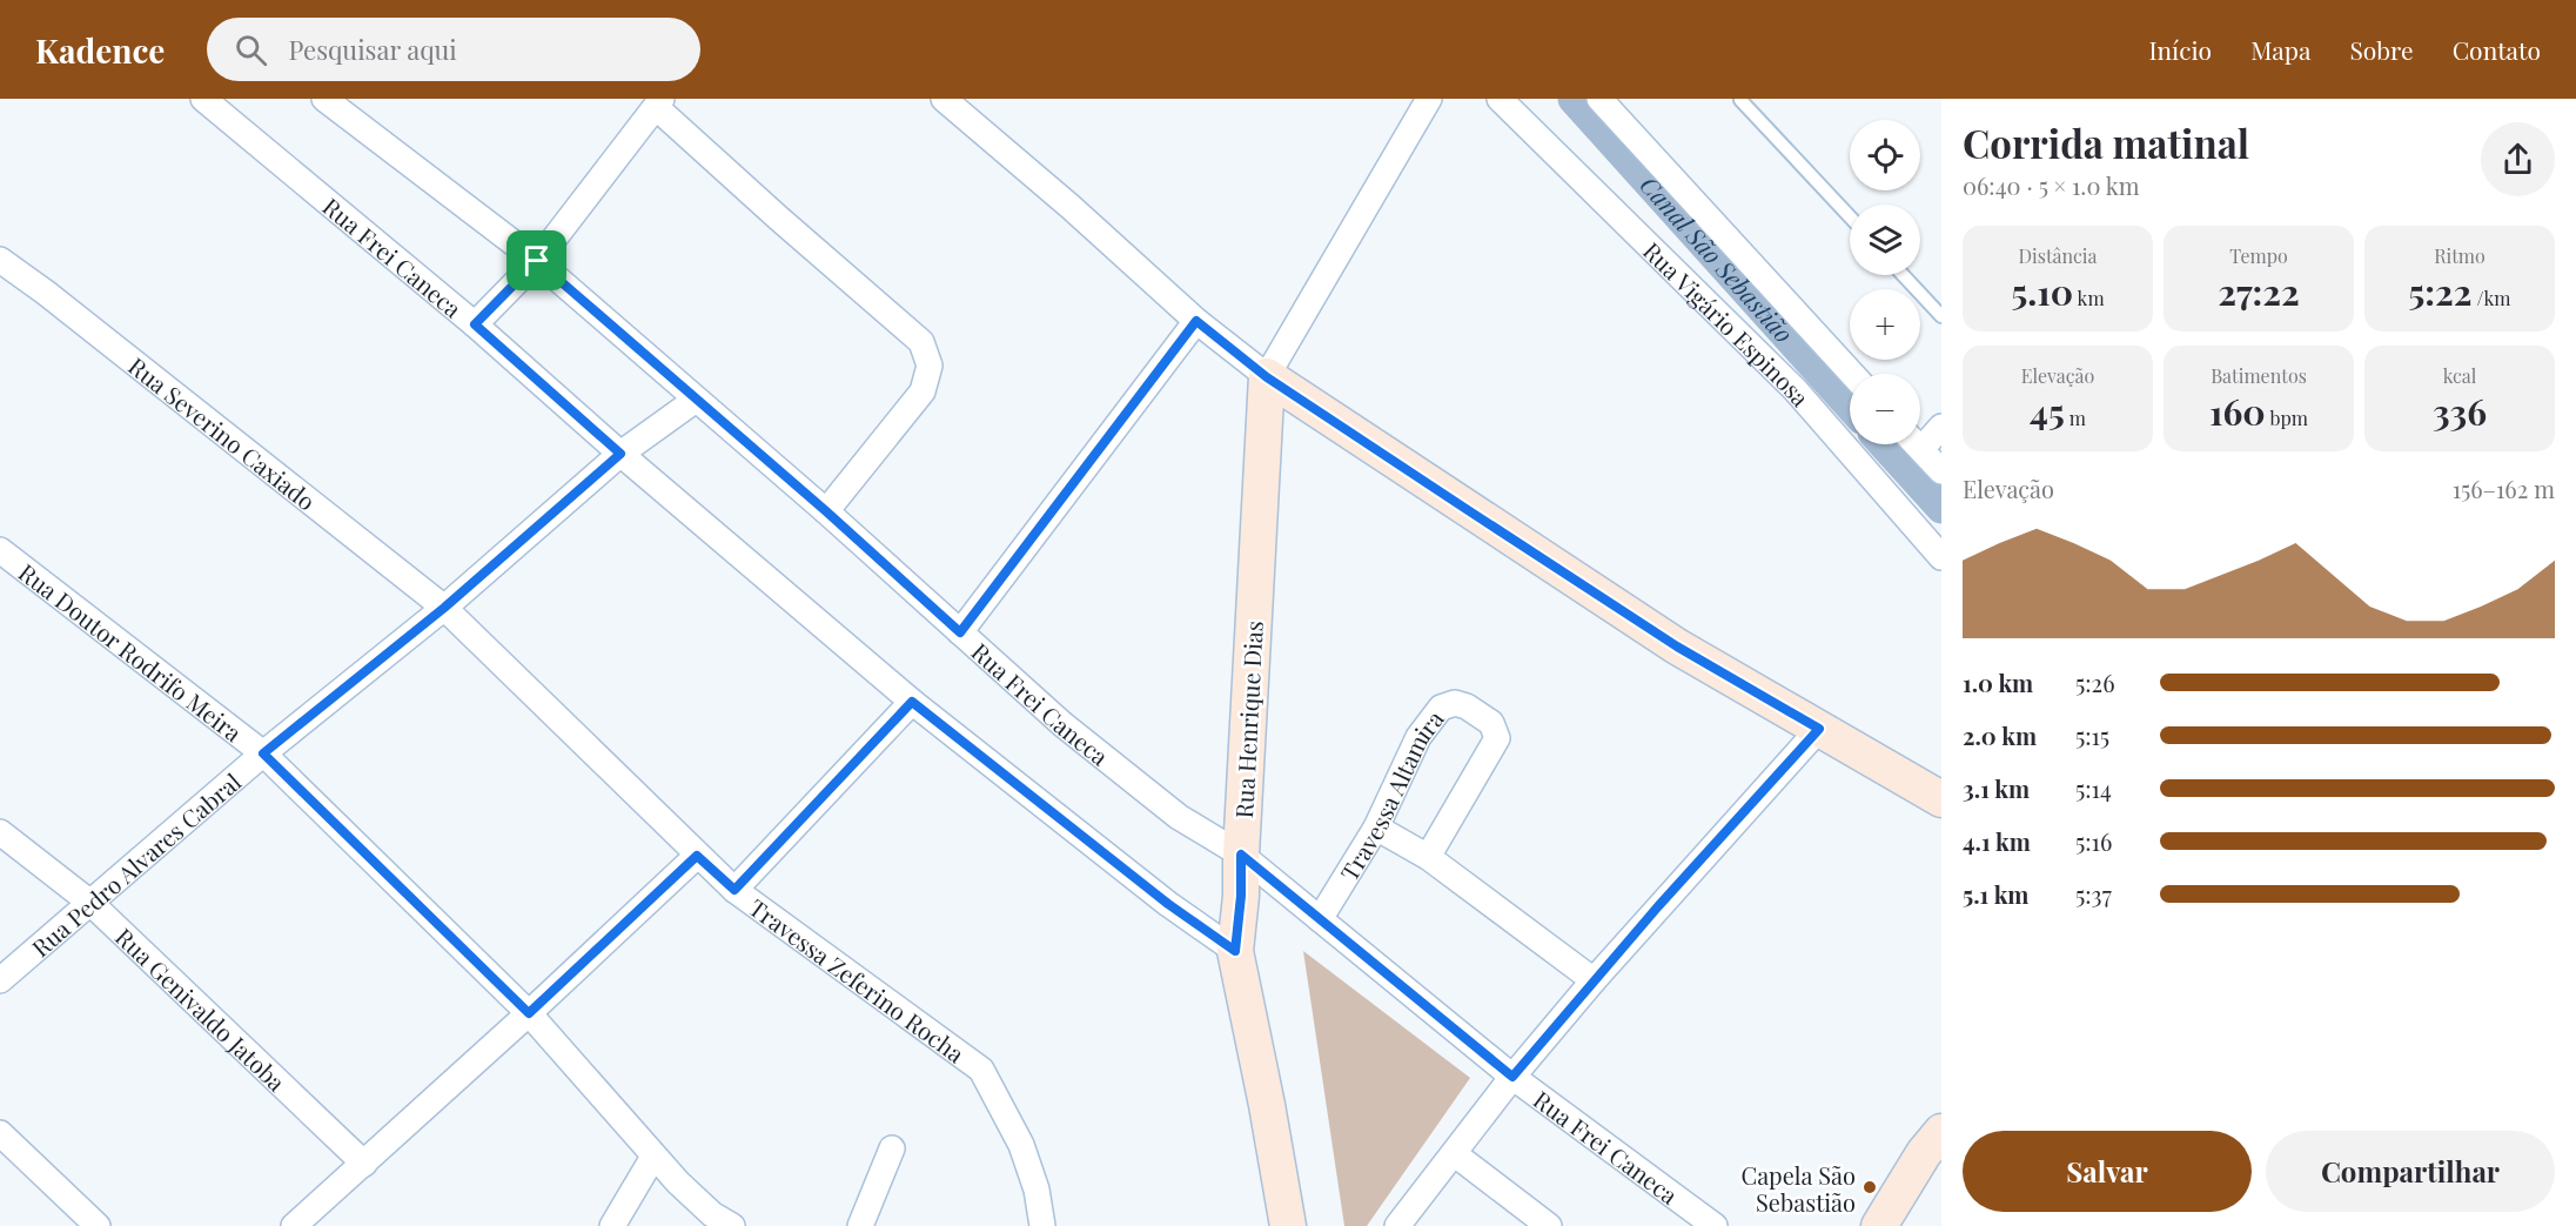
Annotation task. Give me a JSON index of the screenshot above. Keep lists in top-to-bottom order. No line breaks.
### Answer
{"streets":{"street":["Rua Frei Caneca","Rua Vigário Espinosa","Rua Severino Caxiado","Rua Doutor Rodrifo Meira","Rua Henrique Dias","Travessa Altamira","Rua Pedro Alvares Cabral","Travessa Zeferino Rocha","Rua Genivaldo Jatoba"]},"crossings":[["Rua Frei Caneca","Rua Henrique Dias"],["Rua Frei Caneca","Travessa Altamira"],["Rua Frei Caneca","Rua Pedro Alvares Cabral"],["Rua Severino Caxiado","Rua Pedro Alvares Cabral"],["Rua Severino Caxiado","Travessa Zeferino Rocha"],["Rua Doutor Rodrifo Meira","Rua Pedro Alvares Cabral"],["Rua Pedro Alvares Cabral","Rua Genivaldo Jatoba"]],"water":["Canal São Sebastião"],"places":["Capela São Sebastião"],"page":{"header":"Kadence","search":"Pesquisar aqui","nav":["Início","Mapa","Sobre","Contato"],"heading":["Corrida matinal","06:40 · 5 × 1.0 km"],"map_buttons":["+","−"],"stats":[["Distância","5.10 km"],["Tempo","27:22"],["Ritmo","5:22 /km"],["Elevação","45 m"],["Batimentos","160 bpm"],["kcal","336"]],"chart":["Elevação","156–162 m"],"list":[{"name":"1.0 km","note":"5:26"},{"name":"2.0 km","note":"5:15"},{"name":"3.1 km","note":"5:14"},{"name":"4.1 km","note":"5:16"},{"name":"5.1 km","note":"5:37"}],"buttons":["Salvar","Compartilhar"]}}
